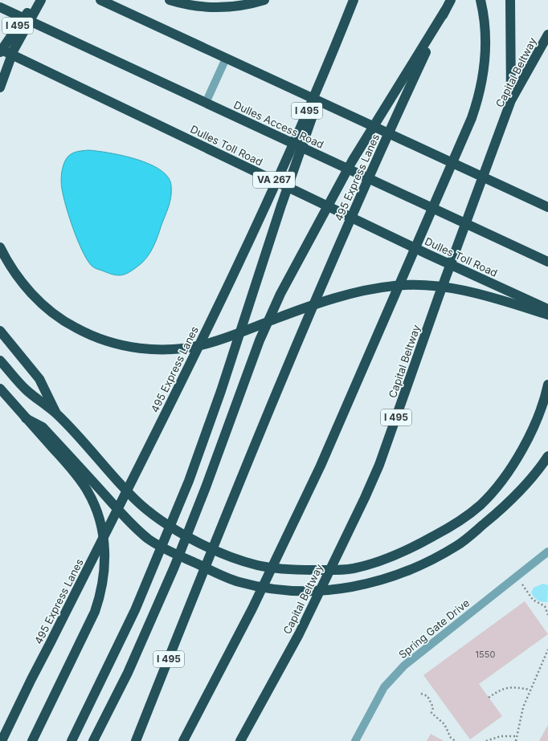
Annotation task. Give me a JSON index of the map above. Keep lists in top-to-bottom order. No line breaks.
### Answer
{"streets":{"highway":["I 495","Capital Beltway","Dulles Access Road","Dulles Toll Road","495 Express Lanes","VA 267"],"street":["Spring Gate Drive"]},"house_numbers":["1550"]}
